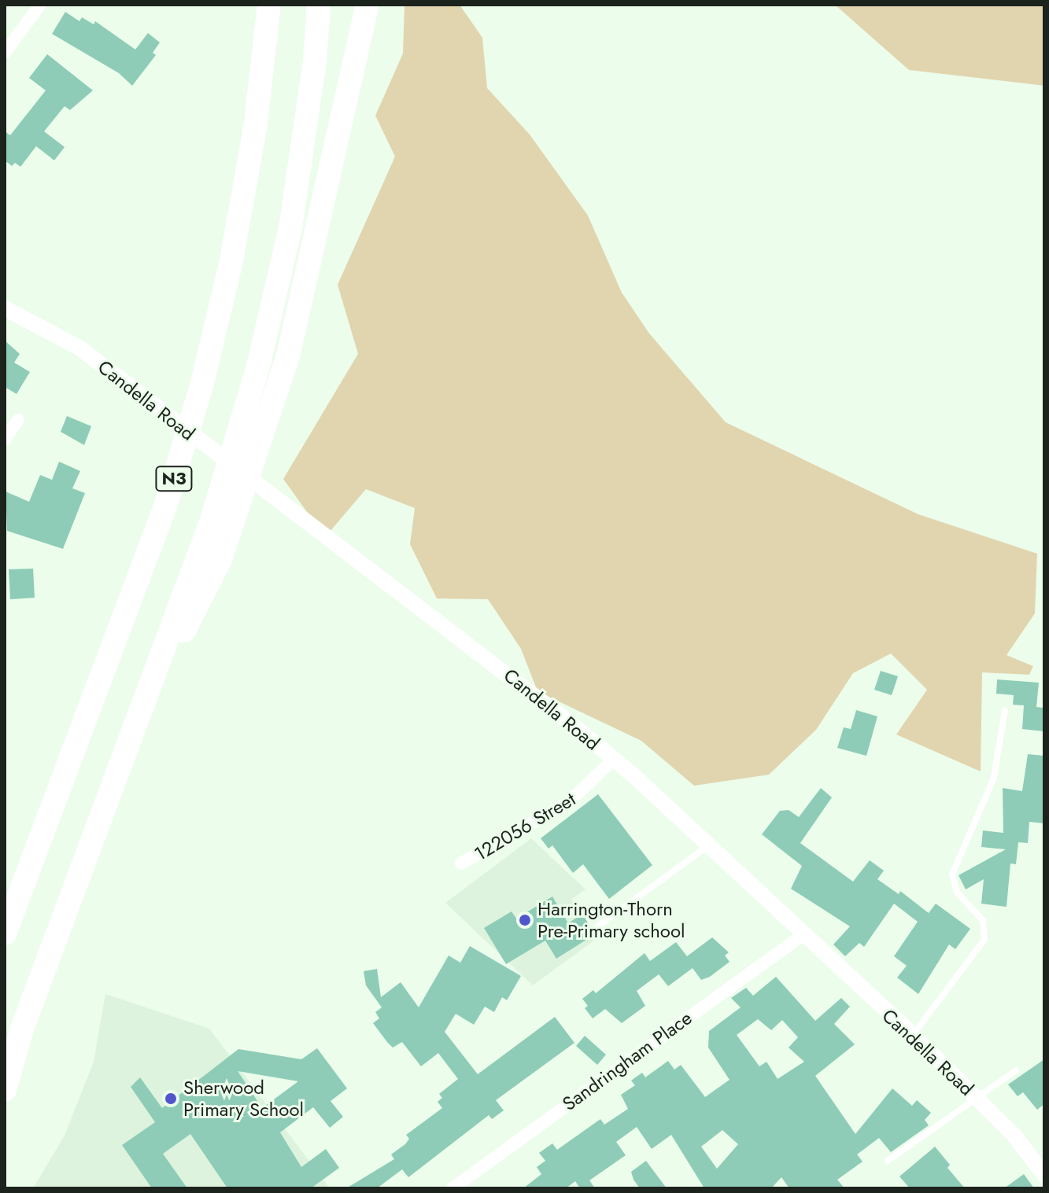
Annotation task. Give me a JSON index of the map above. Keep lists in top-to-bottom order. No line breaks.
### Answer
{"streets":{"highway":["N3"],"street":["Candella Road","122056 Street","Sandringham Place"]},"crossings":[["Candella Road","122056 Street"],["Candella Road","Sandringham Place"]],"places":["Harrington-Thorn Pre-Primary school","Sherwood Primary School"]}
